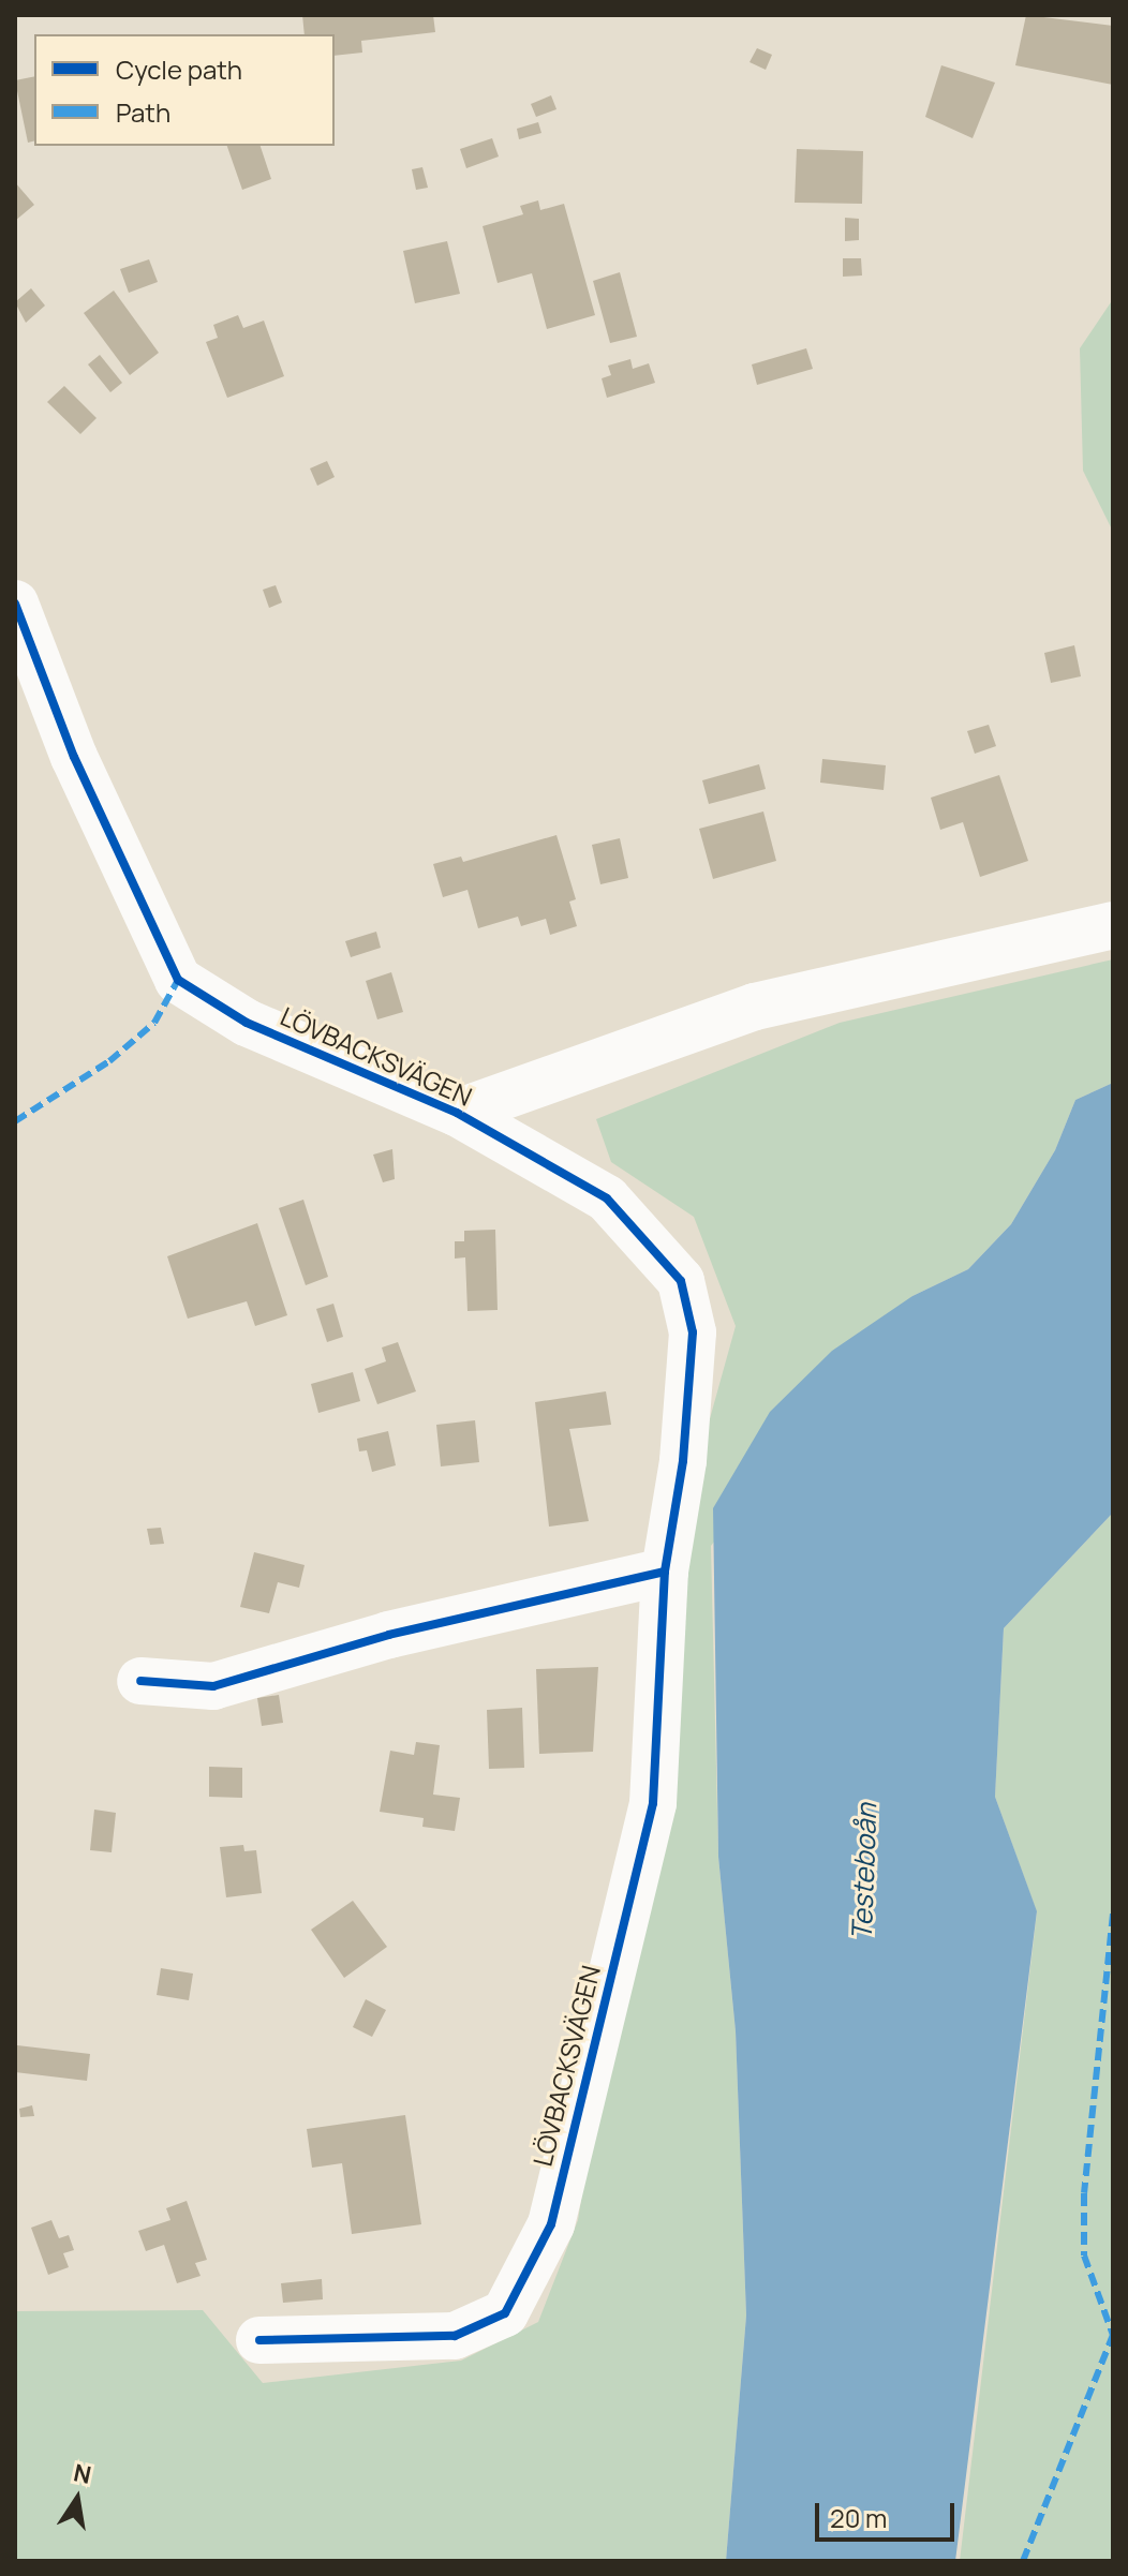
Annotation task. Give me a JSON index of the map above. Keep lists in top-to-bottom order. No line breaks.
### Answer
{"streets":{"street":["LÖVBACKSVÄGEN"]},"water":["Testeboån"],"legend":["Cycle path","Path"],"scale_bar":"20 m","north":"top"}
